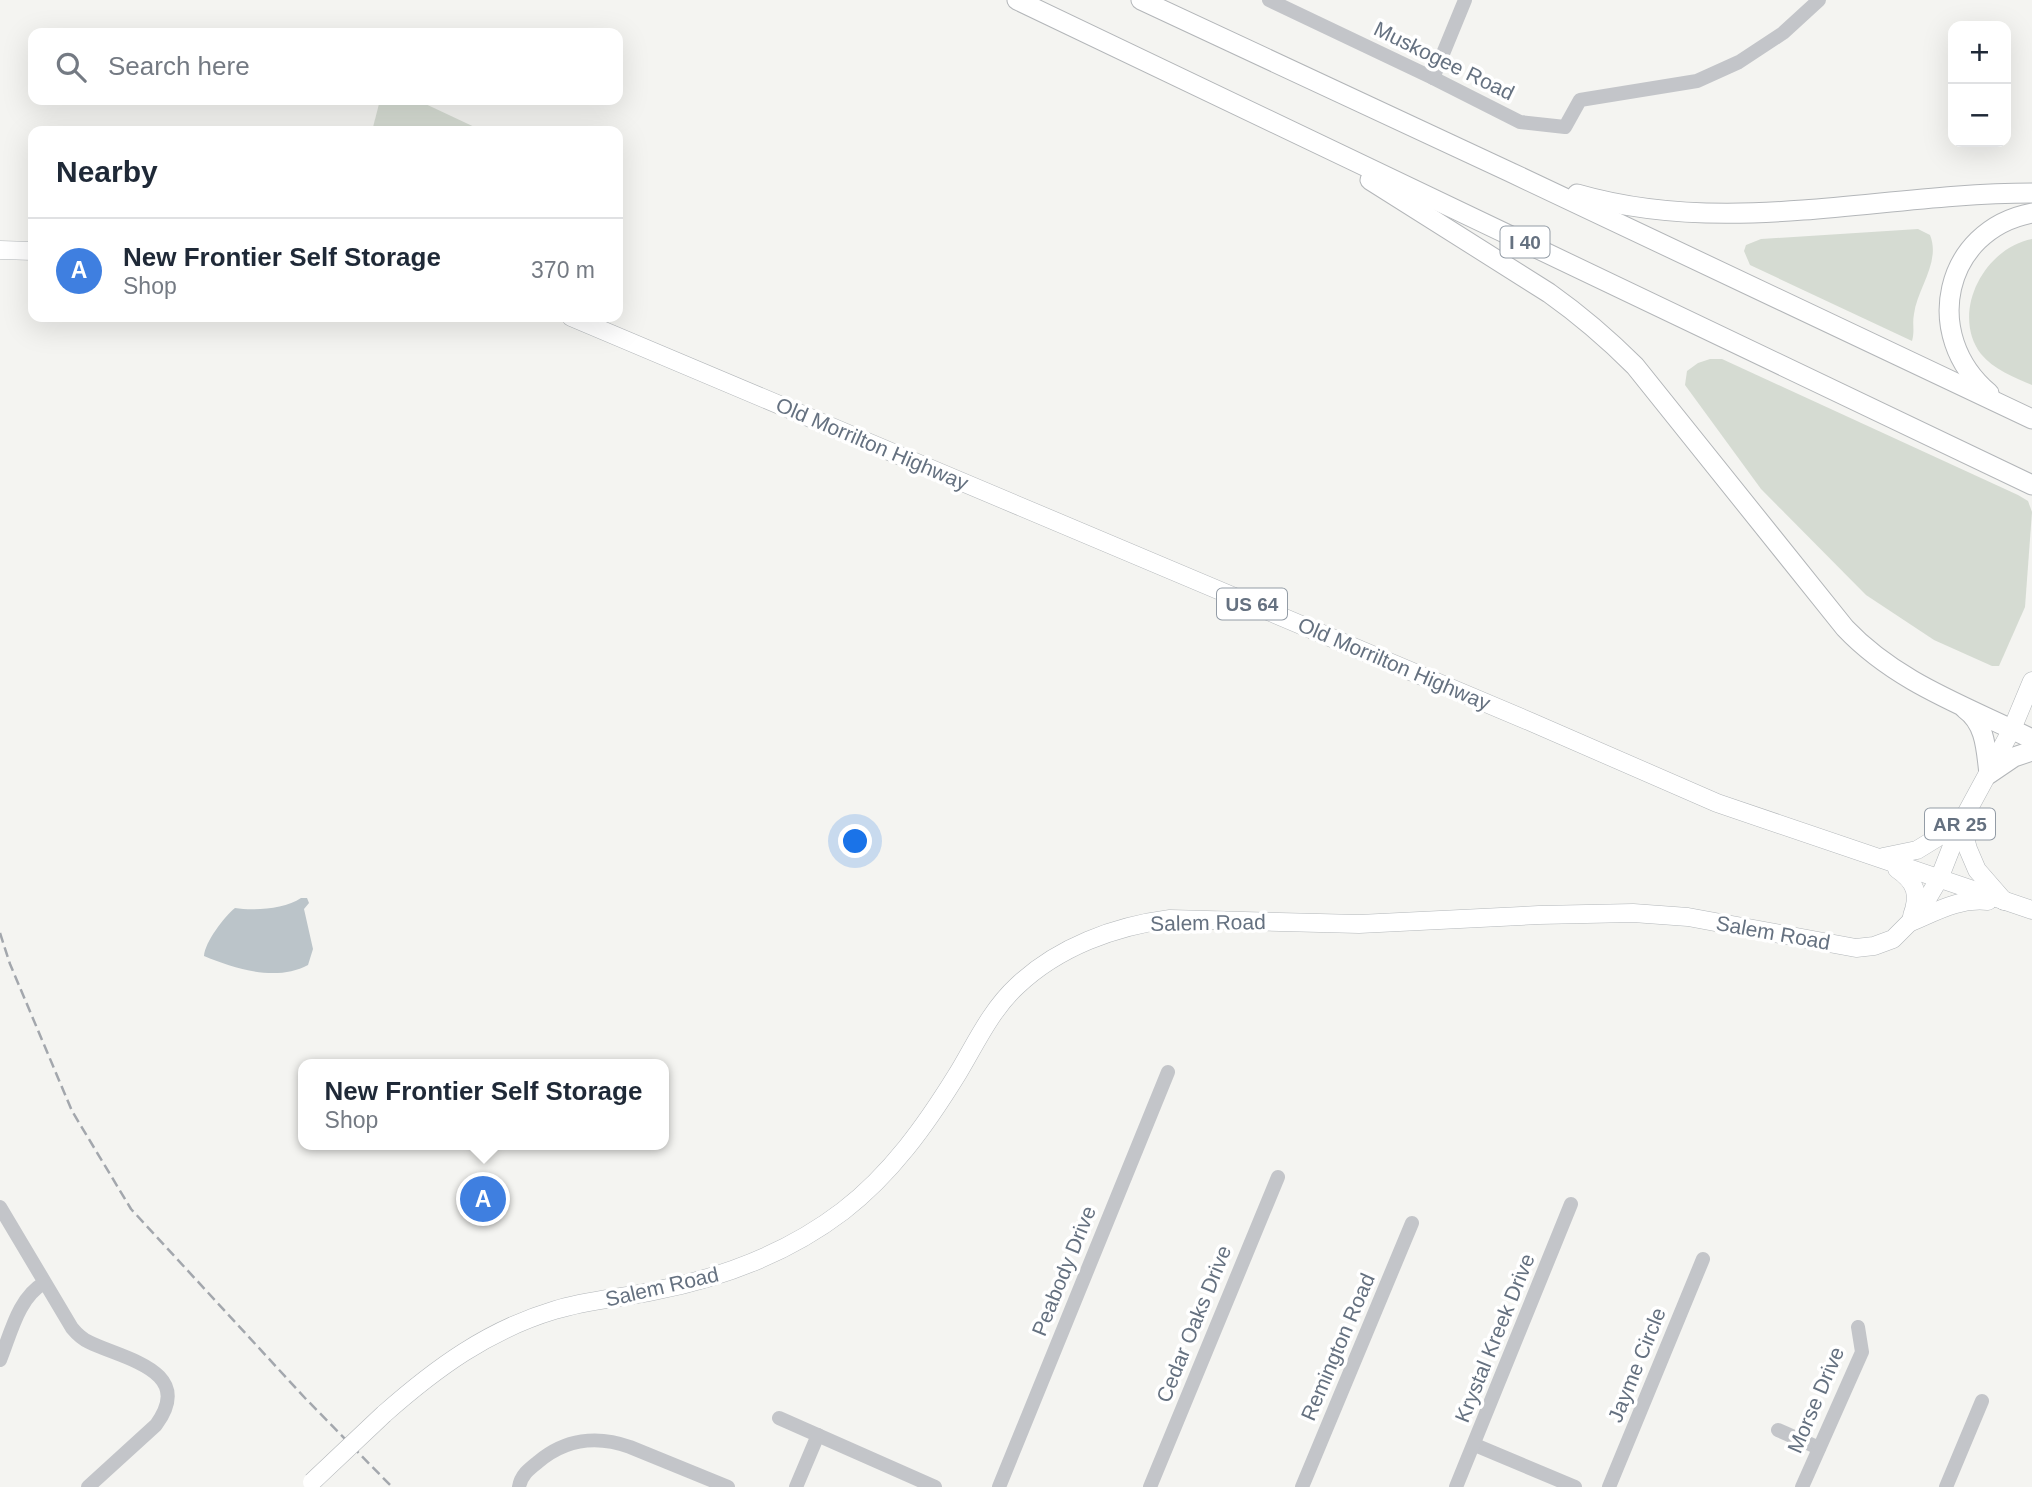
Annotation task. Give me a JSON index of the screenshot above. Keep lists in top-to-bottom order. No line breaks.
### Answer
{"streets":{"highway":["I 40"],"main road":["Old Morrilton Highway","US 64","AR 25","Salem Road"],"street":["Muskogee Road","Peabody Drive","Cedar Oaks Drive","Krystal Kreek Drive","Remington Road","Jayme Circle","Morse Drive"]},"crossings":[["Old Morrilton Highway","Salem Road"]],"page":{"map_buttons":["+","−"],"search":"Search here","heading":"Nearby","list":[{"mark":"A","name":"New Frontier Self Storage","note":"Shop","value":"370 m"}],"popup":["New Frontier Self Storage","Shop"],"pins":"A"}}
